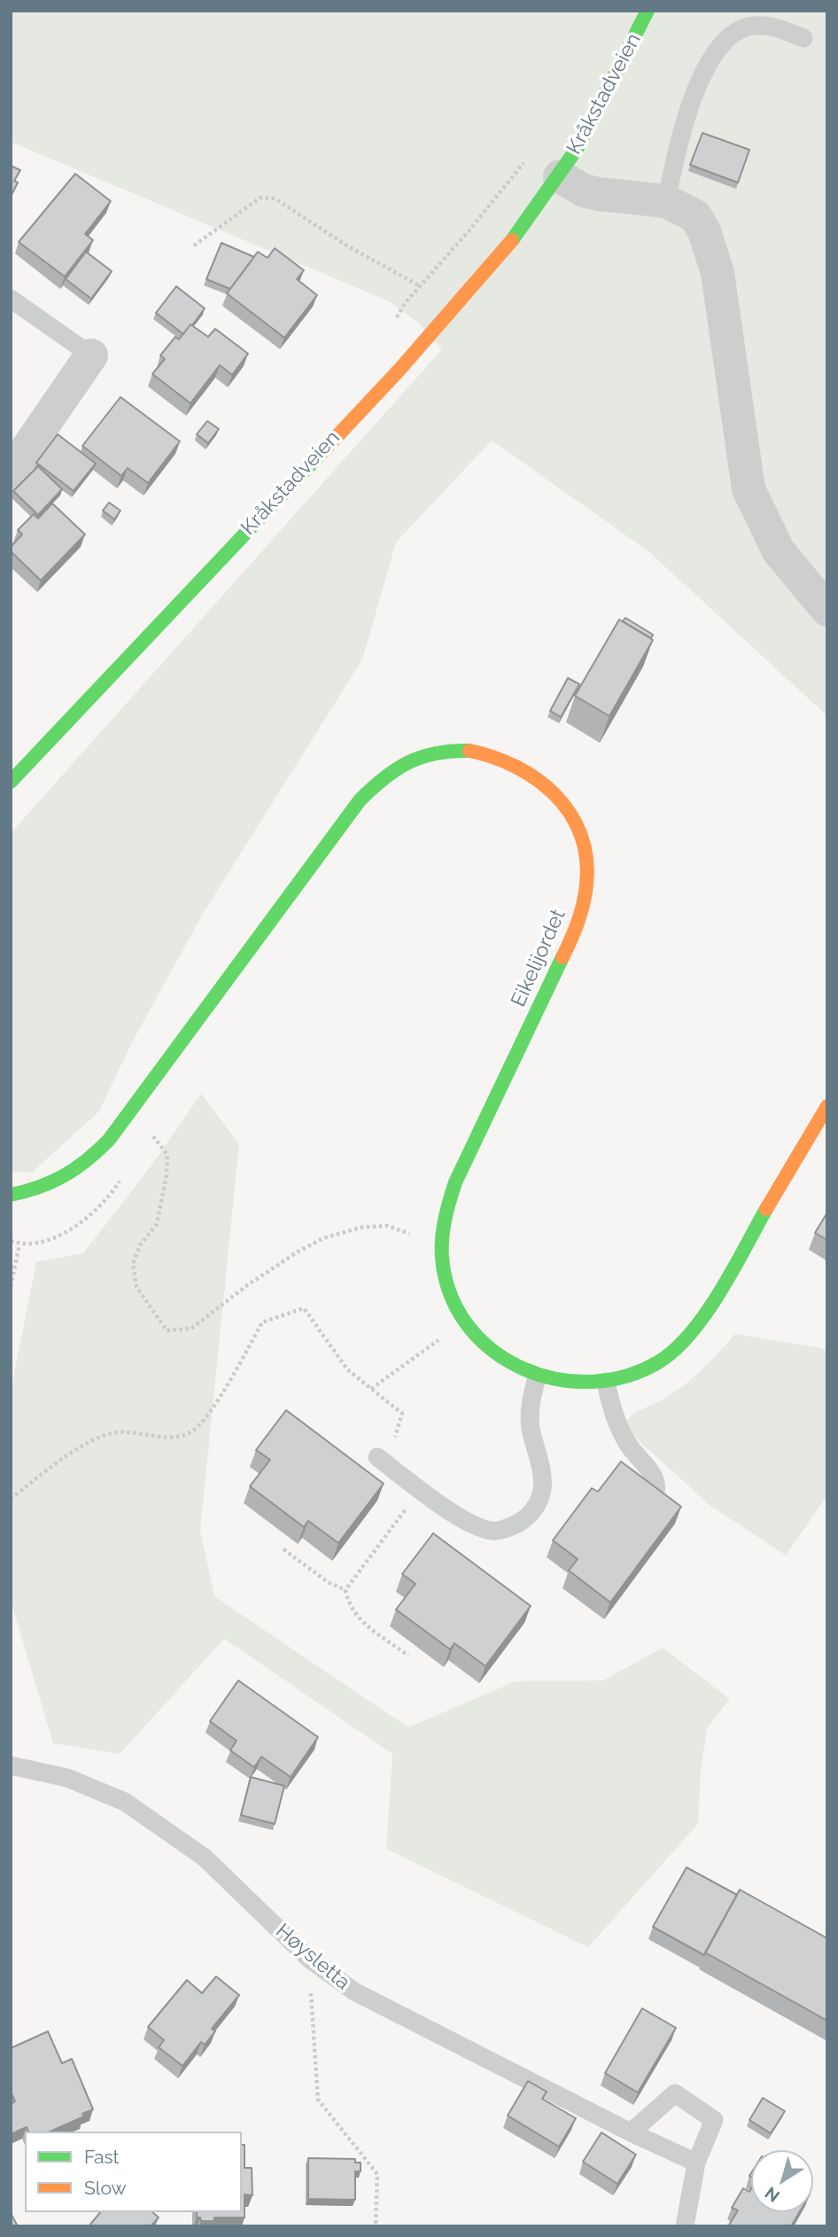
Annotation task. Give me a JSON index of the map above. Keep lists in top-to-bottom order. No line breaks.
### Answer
{"streets":{"street":["Kråkstadveien","Eikelijordet"],"lane":["Høysletta"]},"legend":["Fast","Slow"],"north":"bottom left"}
